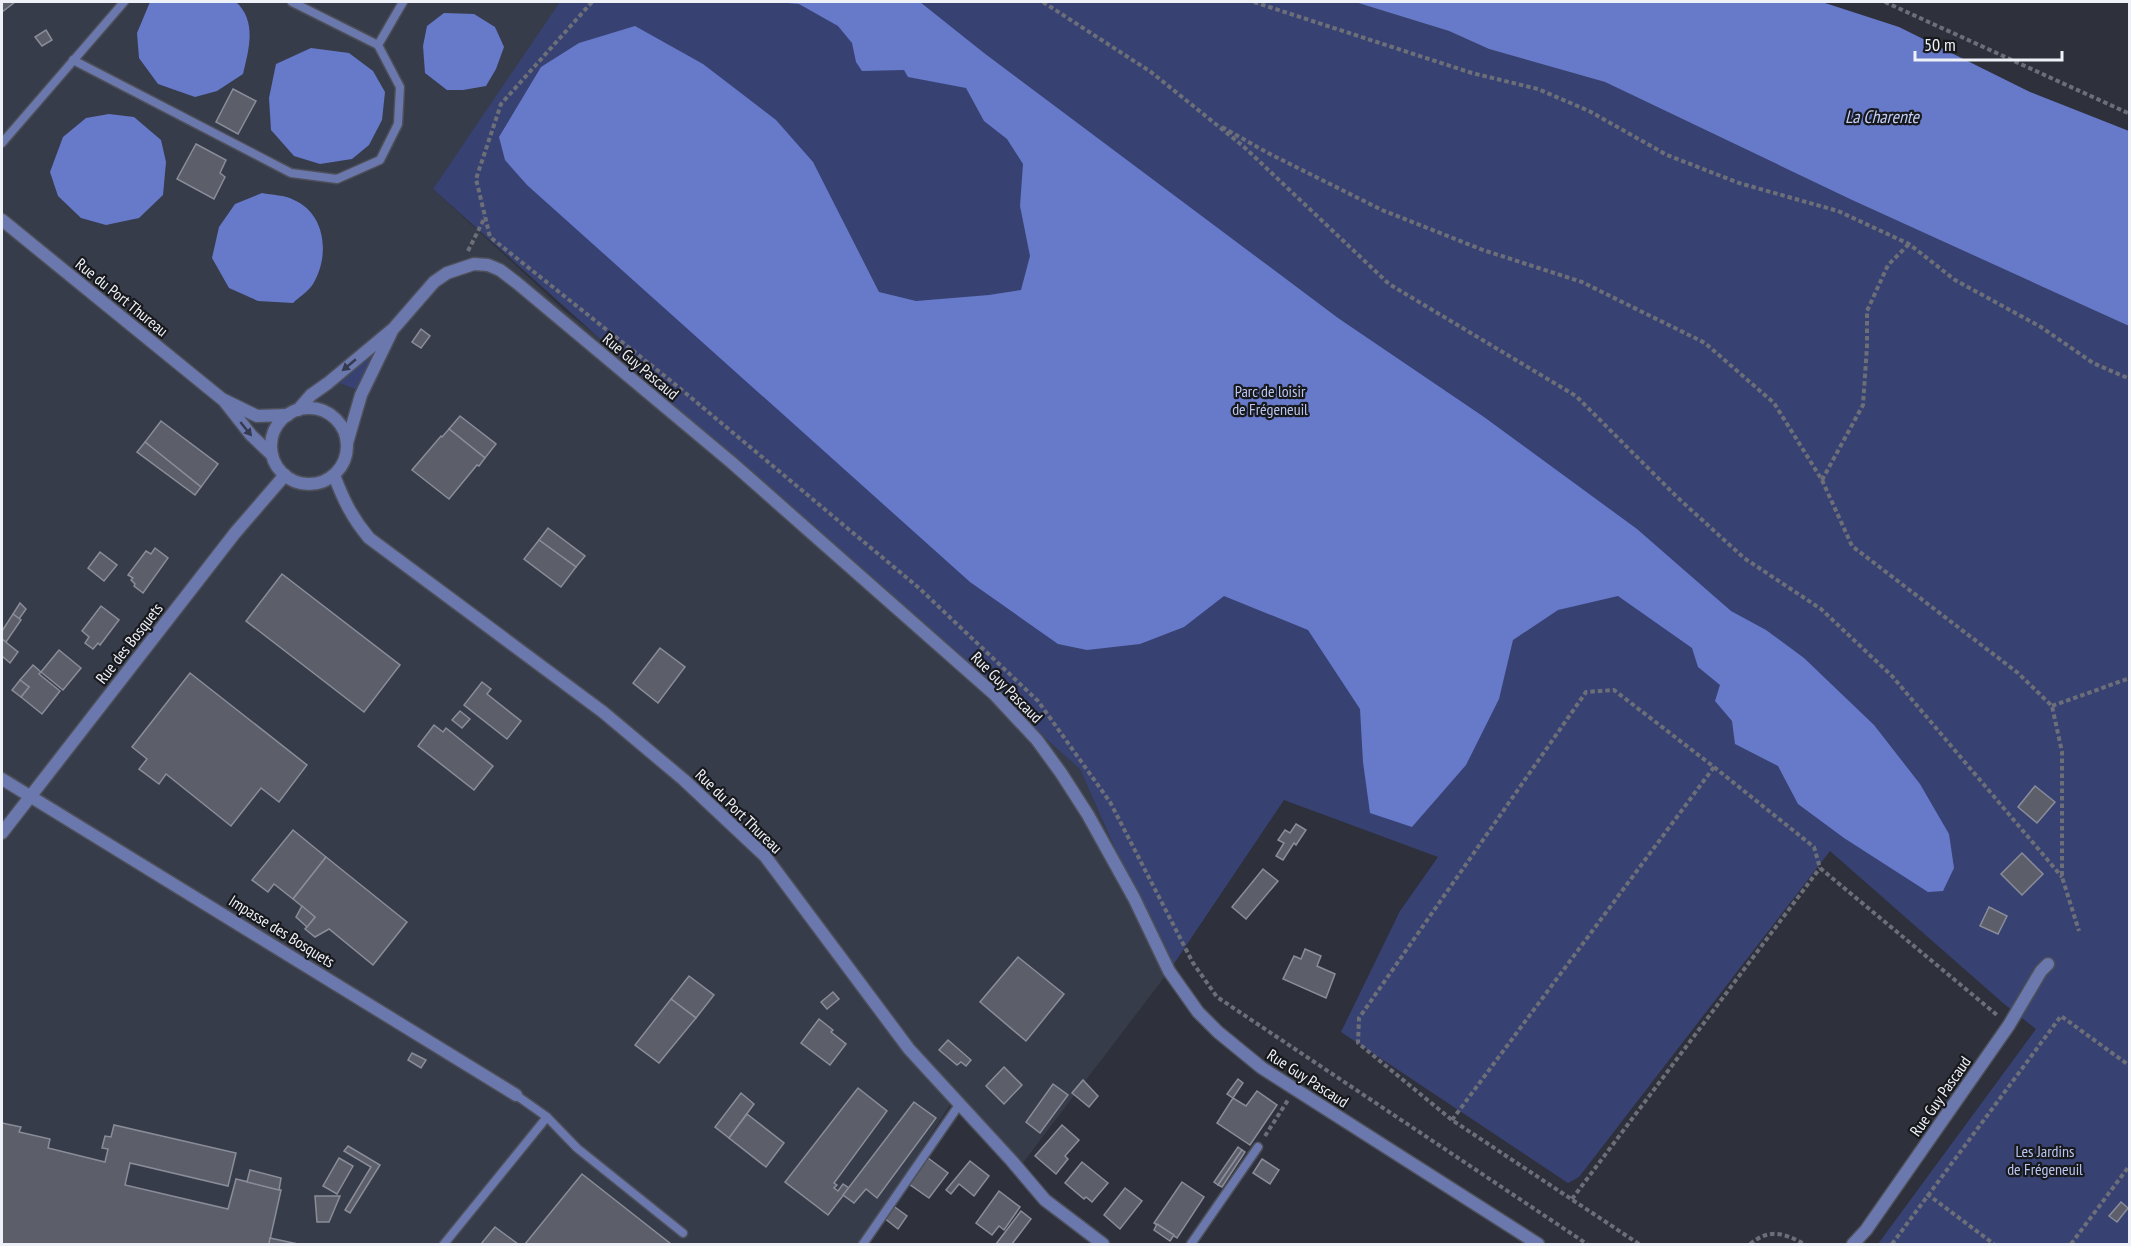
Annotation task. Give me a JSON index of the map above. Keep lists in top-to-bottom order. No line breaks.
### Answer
{"streets":{"street":["Rue du Port Thureau","Rue Guy Pascaud","Rue des Bosquets","Impasse des Bosquets"]},"crossings":[["Rue du Port Thureau","Rue Guy Pascaud"],["Rue du Port Thureau","Rue des Bosquets"],["Rue Guy Pascaud","Rue des Bosquets"],["Rue des Bosquets","Impasse des Bosquets"]],"water":["La Charente"],"parks":["Parc de loisir de Frégeneuil","Les Jardins de Frégeneuil"],"scale_bar":"50 m"}
